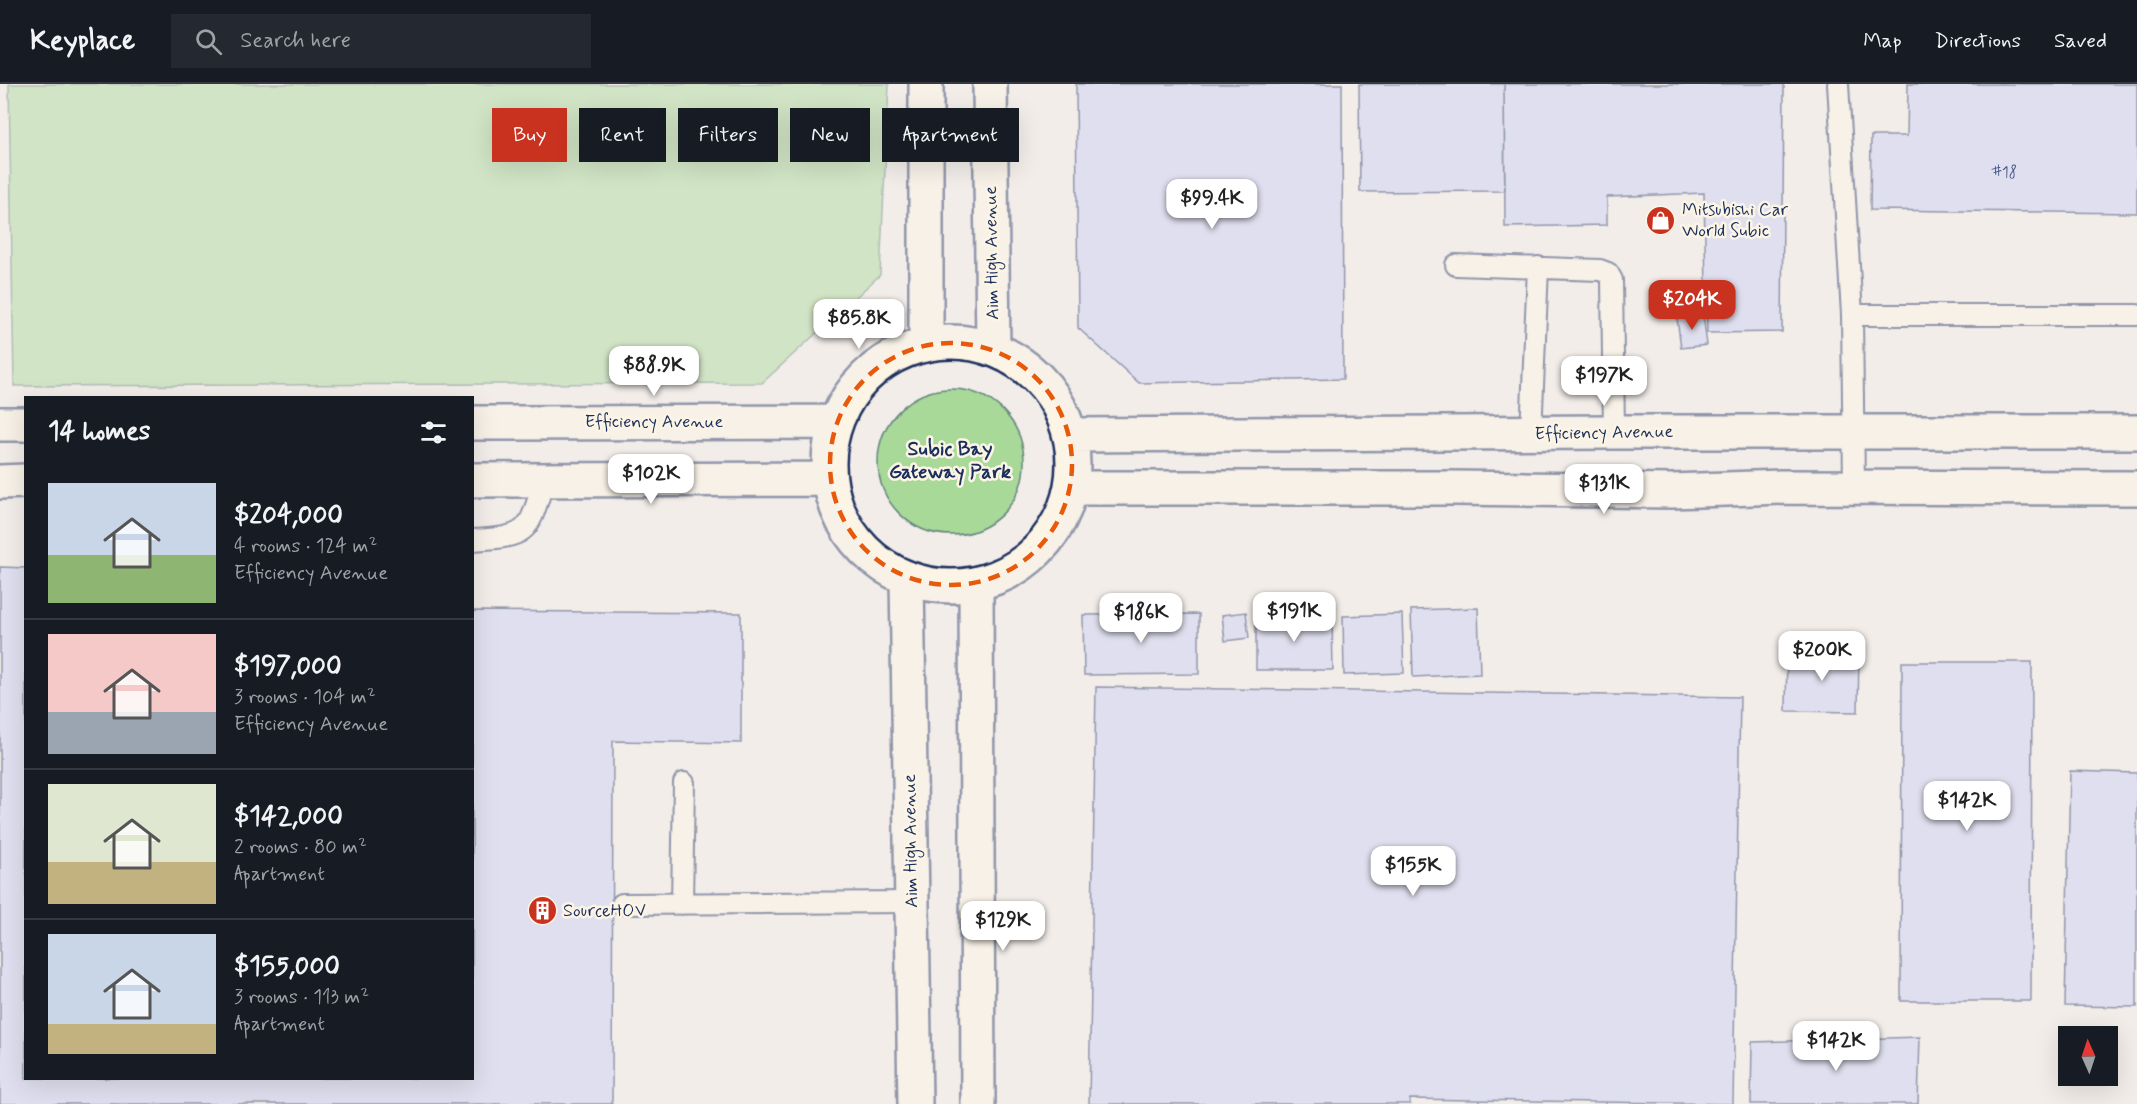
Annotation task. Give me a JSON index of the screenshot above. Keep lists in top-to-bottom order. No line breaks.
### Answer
{"streets":{"street":["Aim High Avenue","Efficiency Avenue"]},"districts":["Subic Bay Gateway Park"],"places":{"shop":["Mitsubishi Car World Subic"],"building":["SourceHOV"]},"house_numbers":["#18"],"north":"top","page":{"header":"Keyplace","search":"Search here","nav":["Map","Directions","Saved"],"chip":["Buy","Rent","Filters","New","Apartment"],"price":["$99.4K","$204K","$85.8K","$88.9K","$197K","$102K","$131K","$191K","$186K","$200K","$142K","$155K","$129K","$142K"],"heading":"14 homes","list":[{"name":"$204,000","note":"4 rooms · 124 m² · Efficiency Avenue"},{"name":"$197,000","note":"3 rooms · 104 m² · Efficiency Avenue"},{"name":"$142,000","note":"2 rooms · 80 m² · Apartment"},{"name":"$155,000","note":"3 rooms · 113 m² · Apartment"}]}}
